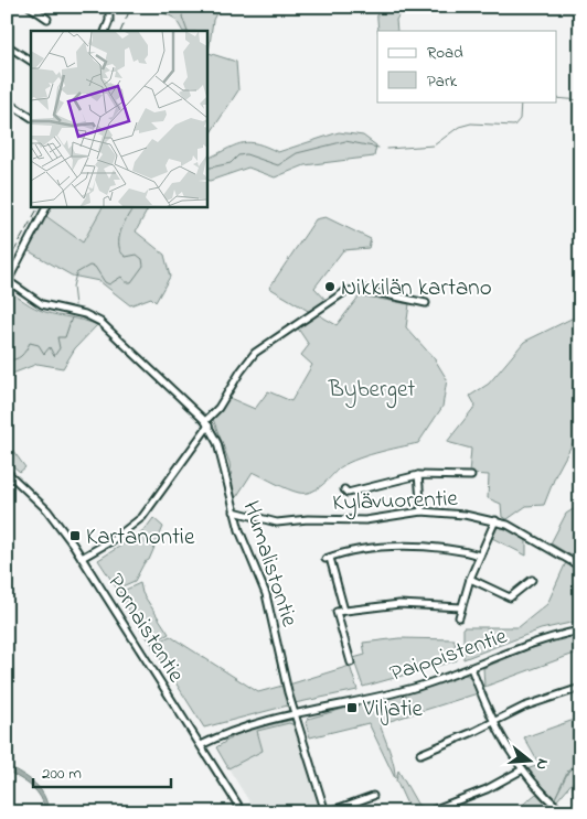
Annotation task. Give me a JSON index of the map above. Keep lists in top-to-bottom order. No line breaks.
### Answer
{"streets":{"street":["Kylävuorentie","Humalistontie","Pornaistentie","Paippistentie"]},"crossings":[["Kylävuorentie","Humalistontie"],["Humalistontie","Paippistentie"],["Pornaistentie","Paippistentie"]],"parks":["Byberget"],"places":{"other":["Nikkilän kartano"],"transit":["Kartanontie","Viljatie"]},"legend":["Road","Park"],"scale_bar":"200 m","north":"right"}
